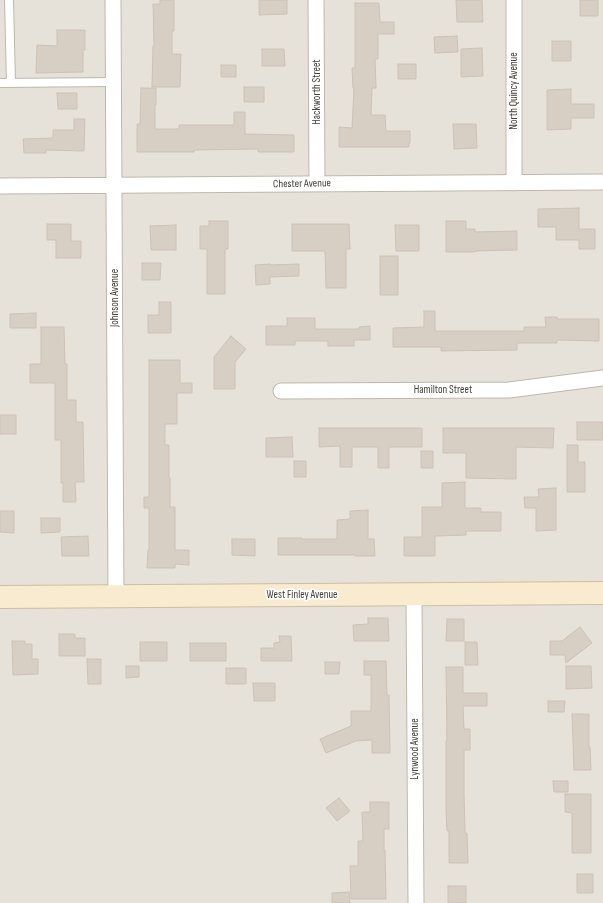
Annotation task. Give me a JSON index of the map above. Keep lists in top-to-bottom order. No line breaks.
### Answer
{"streets":{"main road":["West Finley Avenue"],"street":["North Quincy Avenue","Hackworth Street","Chester Avenue","Johnson Avenue","Hamilton Street","Lynwood Avenue"]},"crossings":[["North Quincy Avenue","Chester Avenue"],["Hackworth Street","Chester Avenue"],["Chester Avenue","Johnson Avenue"],["Johnson Avenue","West Finley Avenue"],["West Finley Avenue","Lynwood Avenue"]]}
